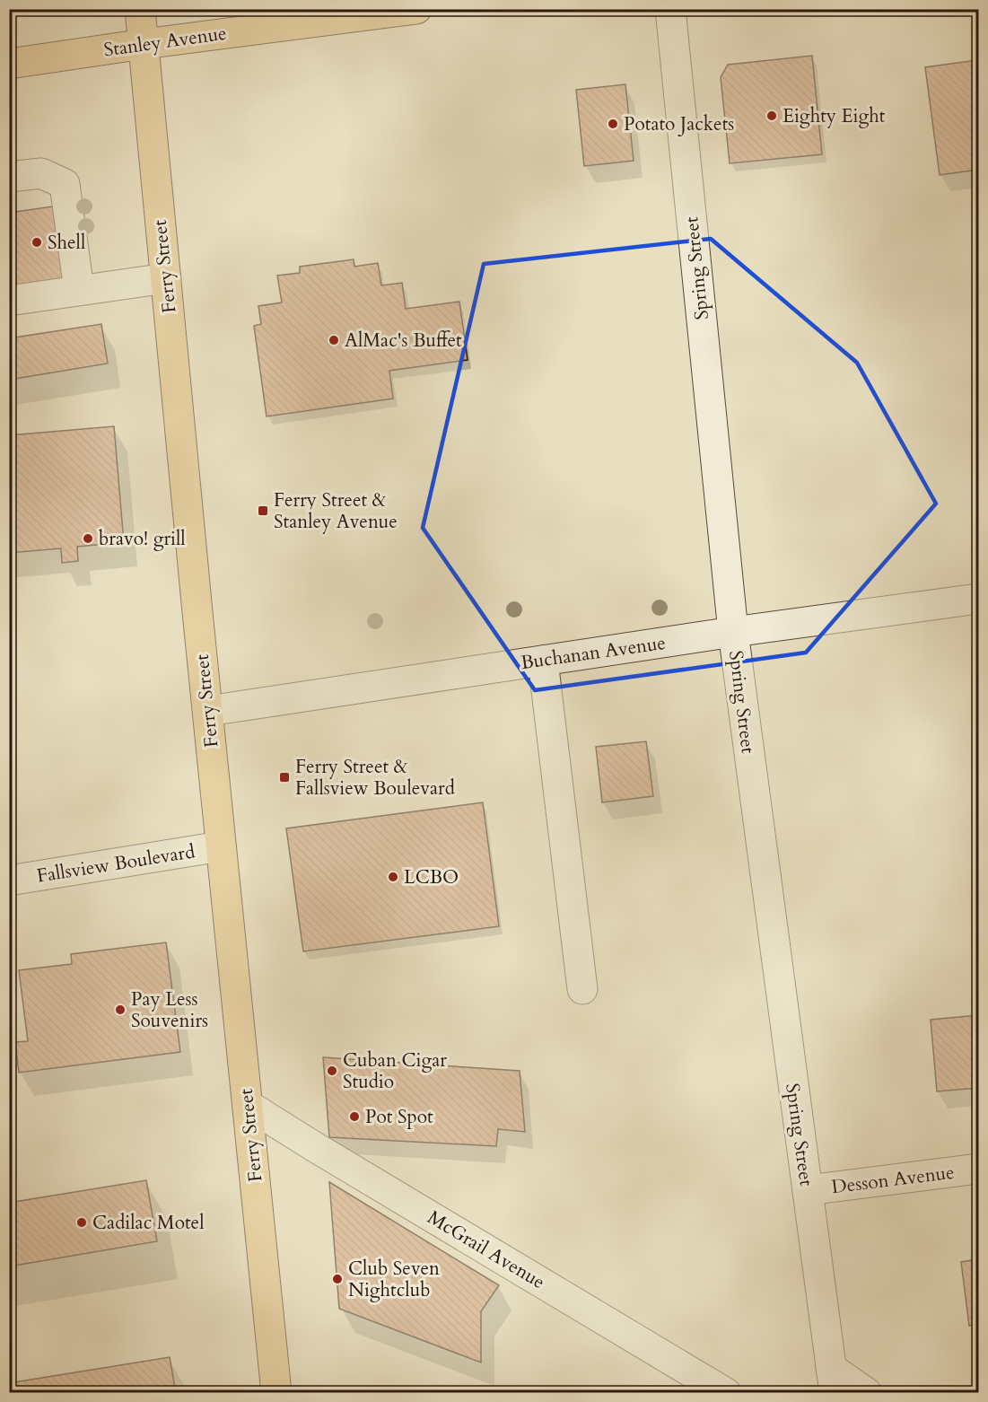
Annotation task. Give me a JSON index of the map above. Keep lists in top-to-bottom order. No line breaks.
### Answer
{"streets":{"main road":["Stanley Avenue","Ferry Street"],"street":["Spring Street","Buchanan Avenue","Fallsview Boulevard","Desson Avenue","McGrail Avenue"]},"crossings":[["Stanley Avenue","Ferry Street"],["Ferry Street","Buchanan Avenue"],["Ferry Street","Fallsview Boulevard"],["Ferry Street","McGrail Avenue"],["Spring Street","Buchanan Avenue"],["Spring Street","Desson Avenue"]],"places":{"other":["Eighty Eight","Potato Jackets","Shell","AlMac's Buffet","bravo! grill","LCBO","Pay Less Souvenirs","Cuban Cigar Studio","Pot Spot","Cadilac Motel","Club Seven Nightclub"],"transit":["Ferry Street & Stanley Avenue","Ferry Street & Fallsview Boulevard"]}}
